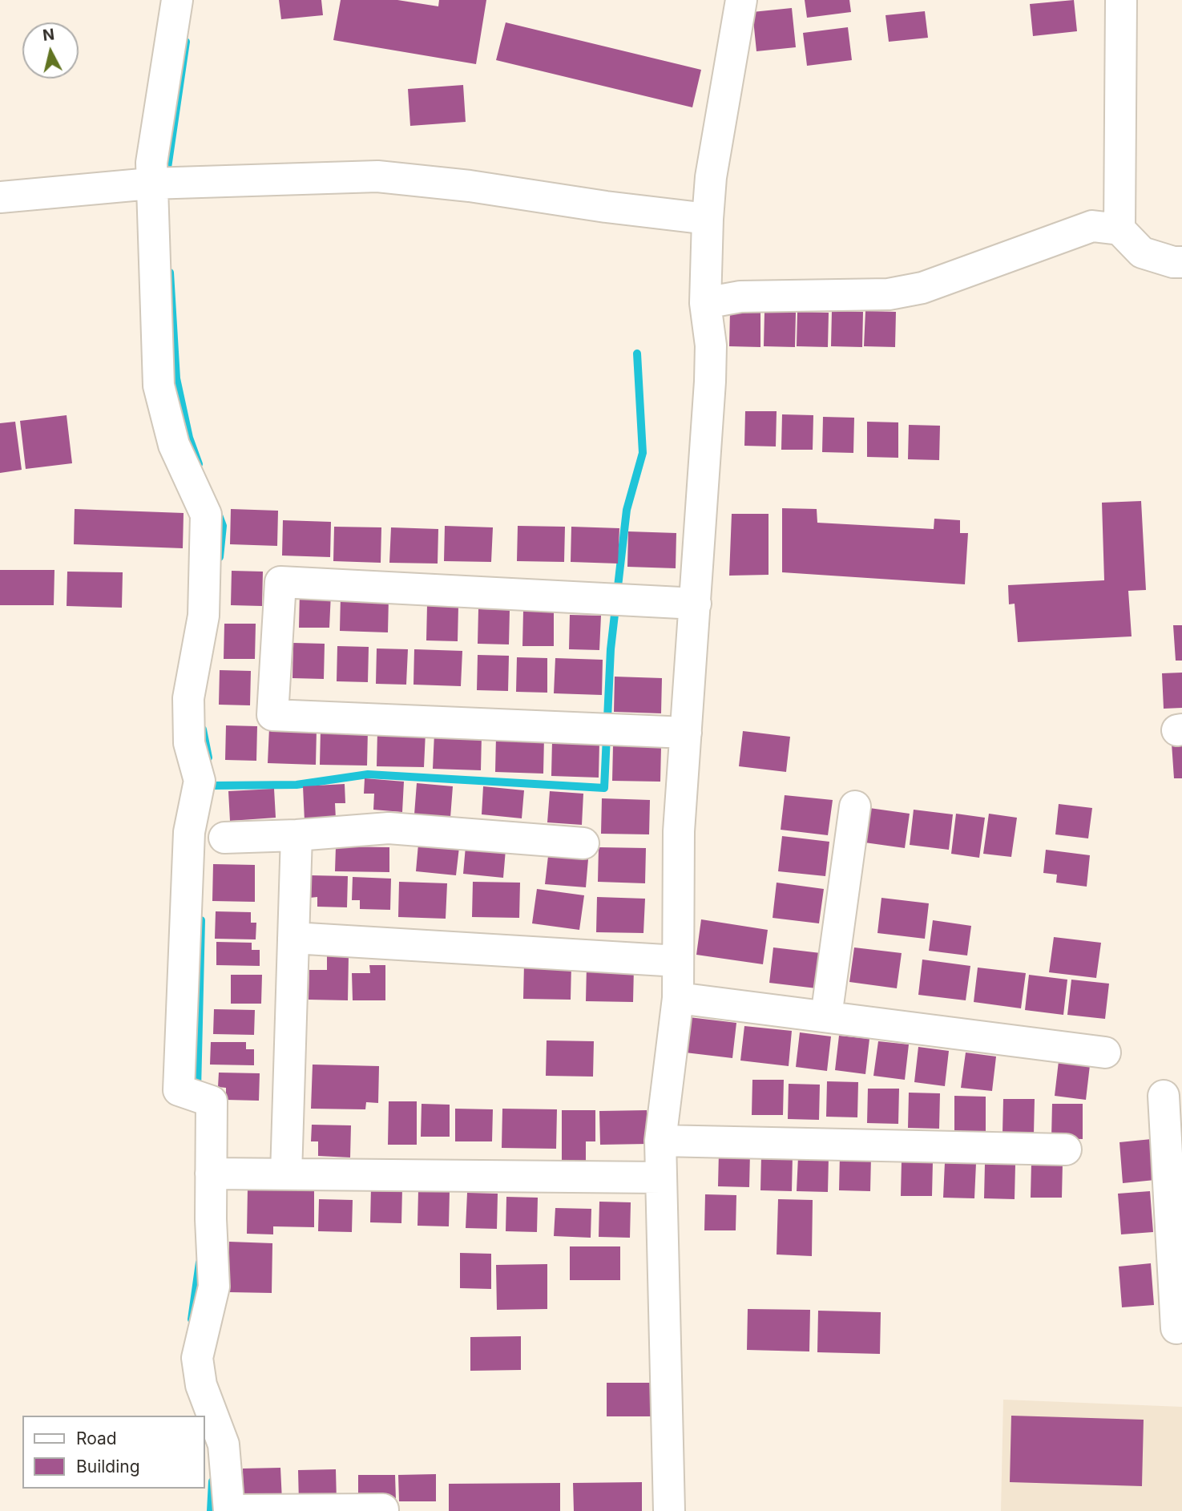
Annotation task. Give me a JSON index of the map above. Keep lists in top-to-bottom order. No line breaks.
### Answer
{"legend":["Road","Building"],"north":"top"}
